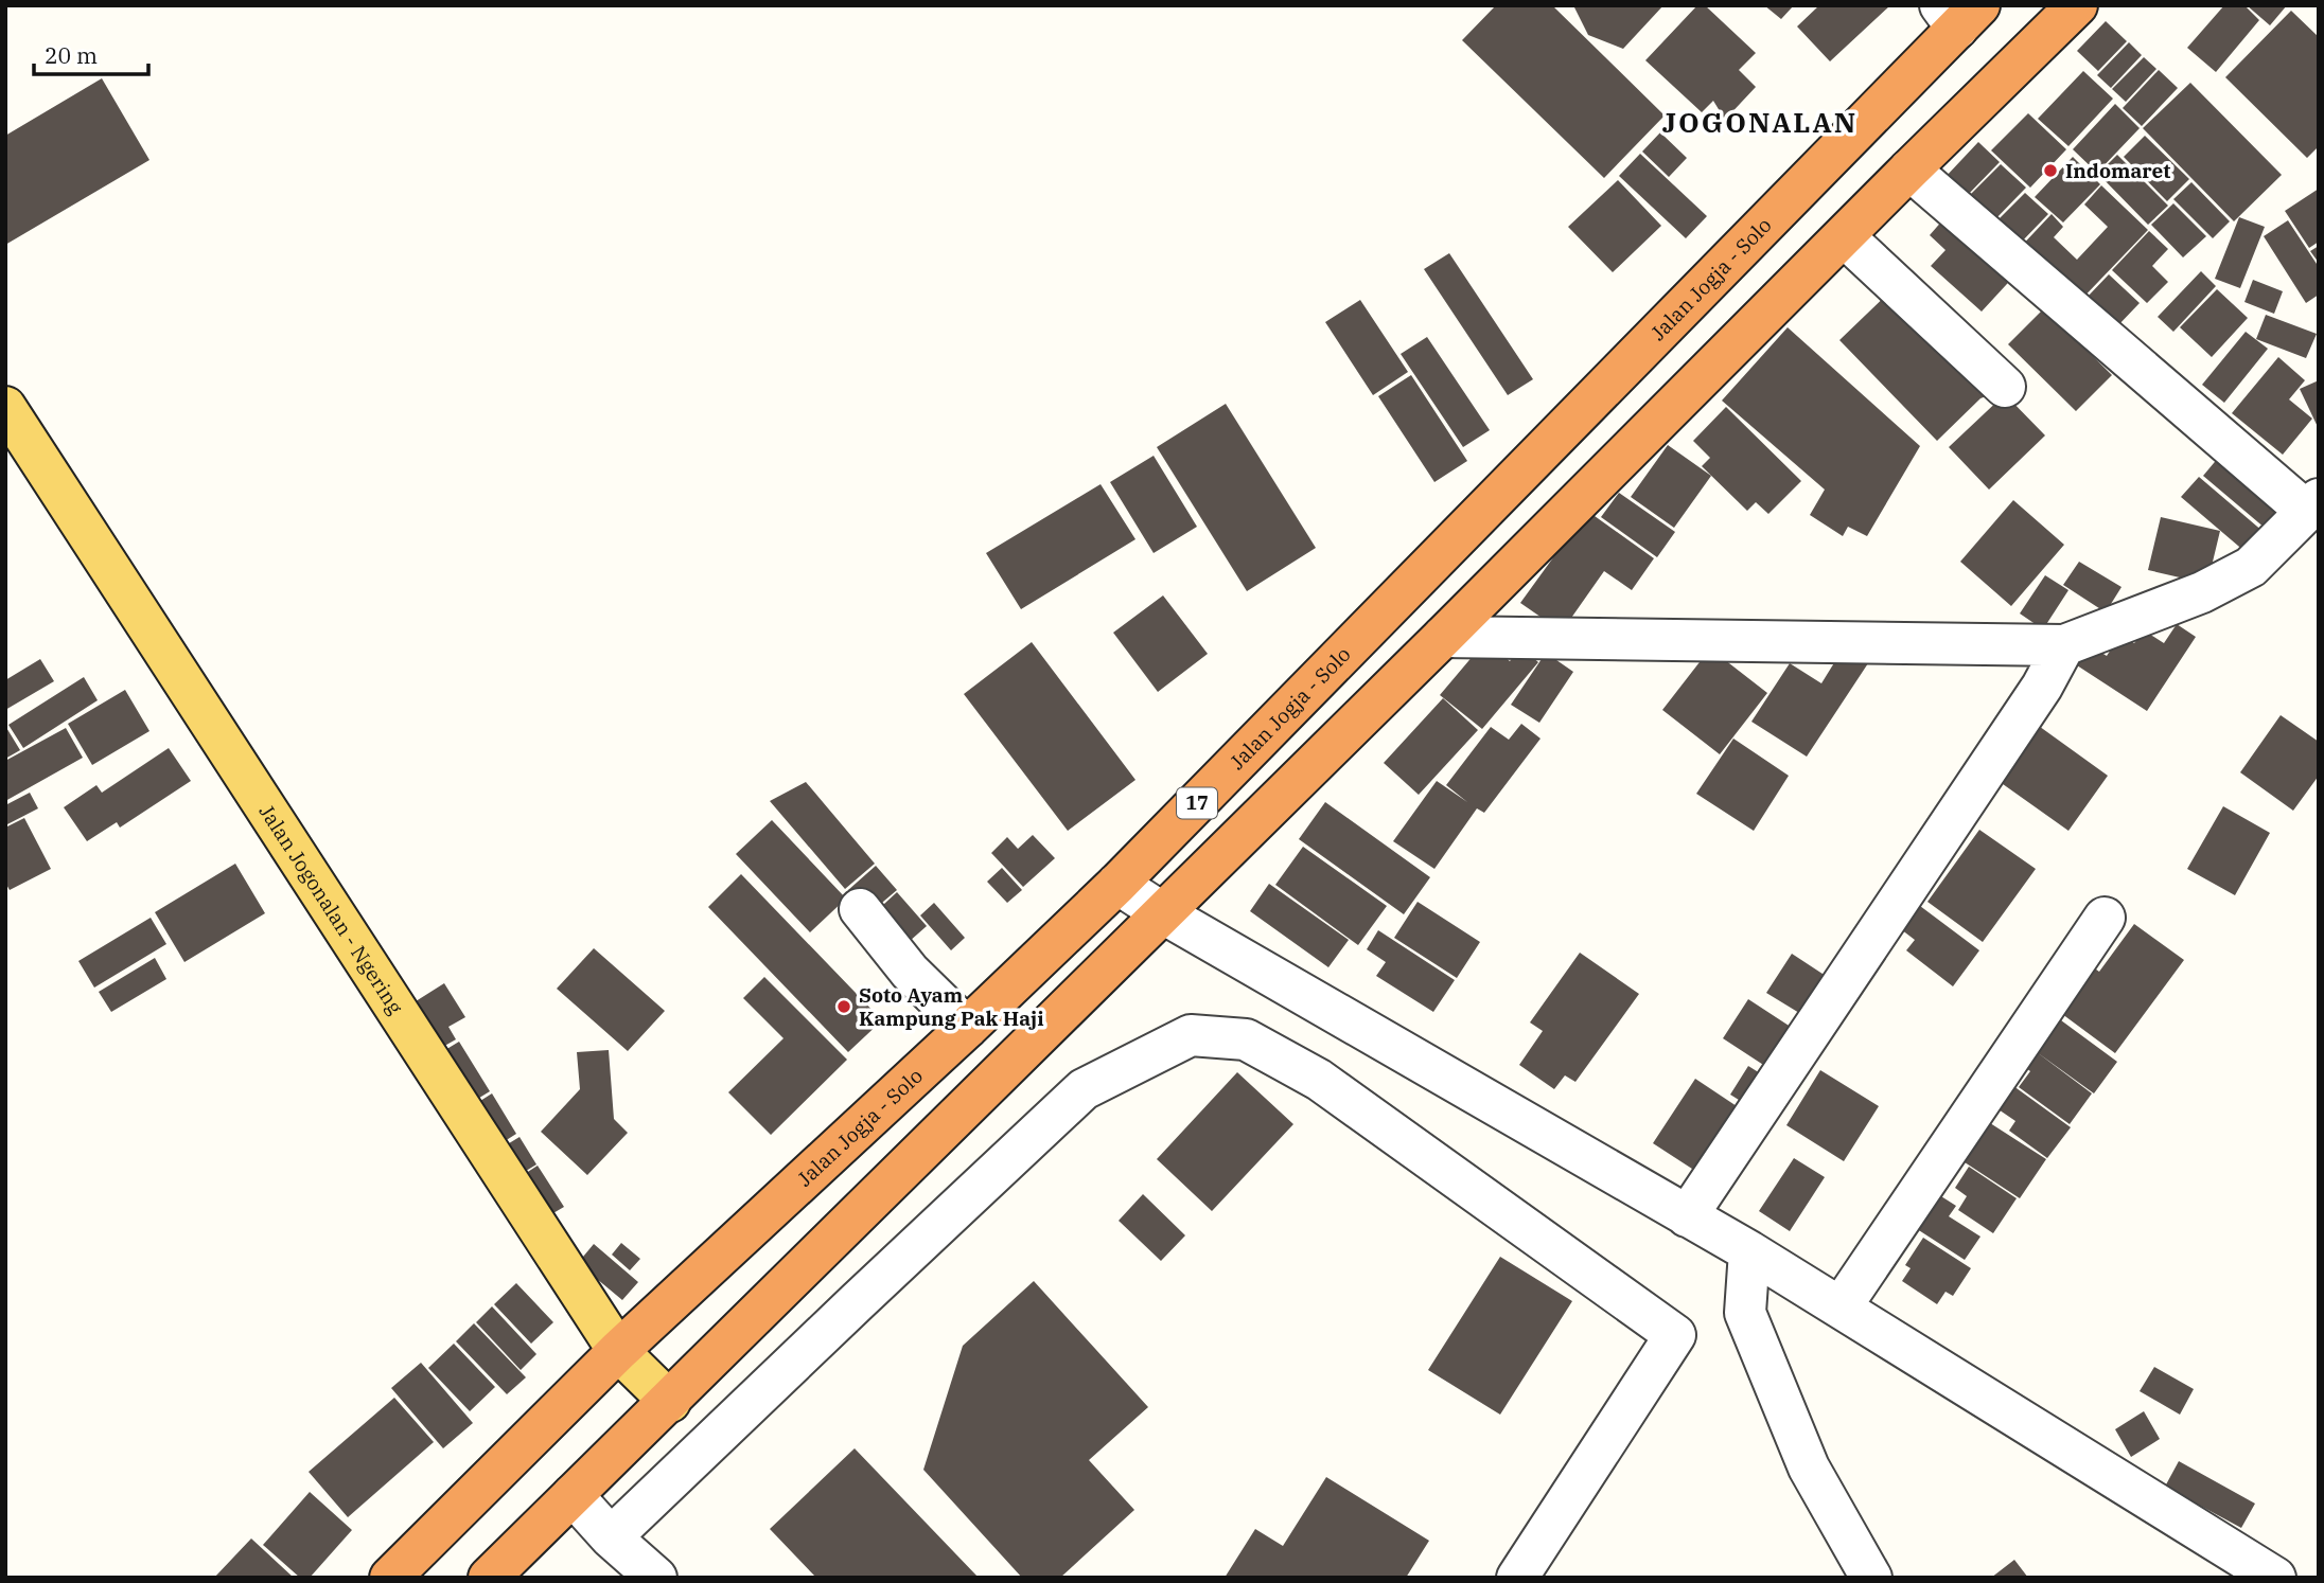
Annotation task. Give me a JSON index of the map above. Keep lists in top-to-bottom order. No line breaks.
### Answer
{"streets":{"highway":["Jalan Jogja - Solo","17"],"main road":["Jalan Jogonalan - Ngering"]},"crossings":[["Jalan Jogja - Solo","Jalan Jogonalan - Ngering"],["17","Jalan Jogonalan - Ngering"]],"districts":["JOGONALAN"],"places":["Indomaret","Soto Ayam Kampung Pak Haji"],"scale_bar":"20 m"}
